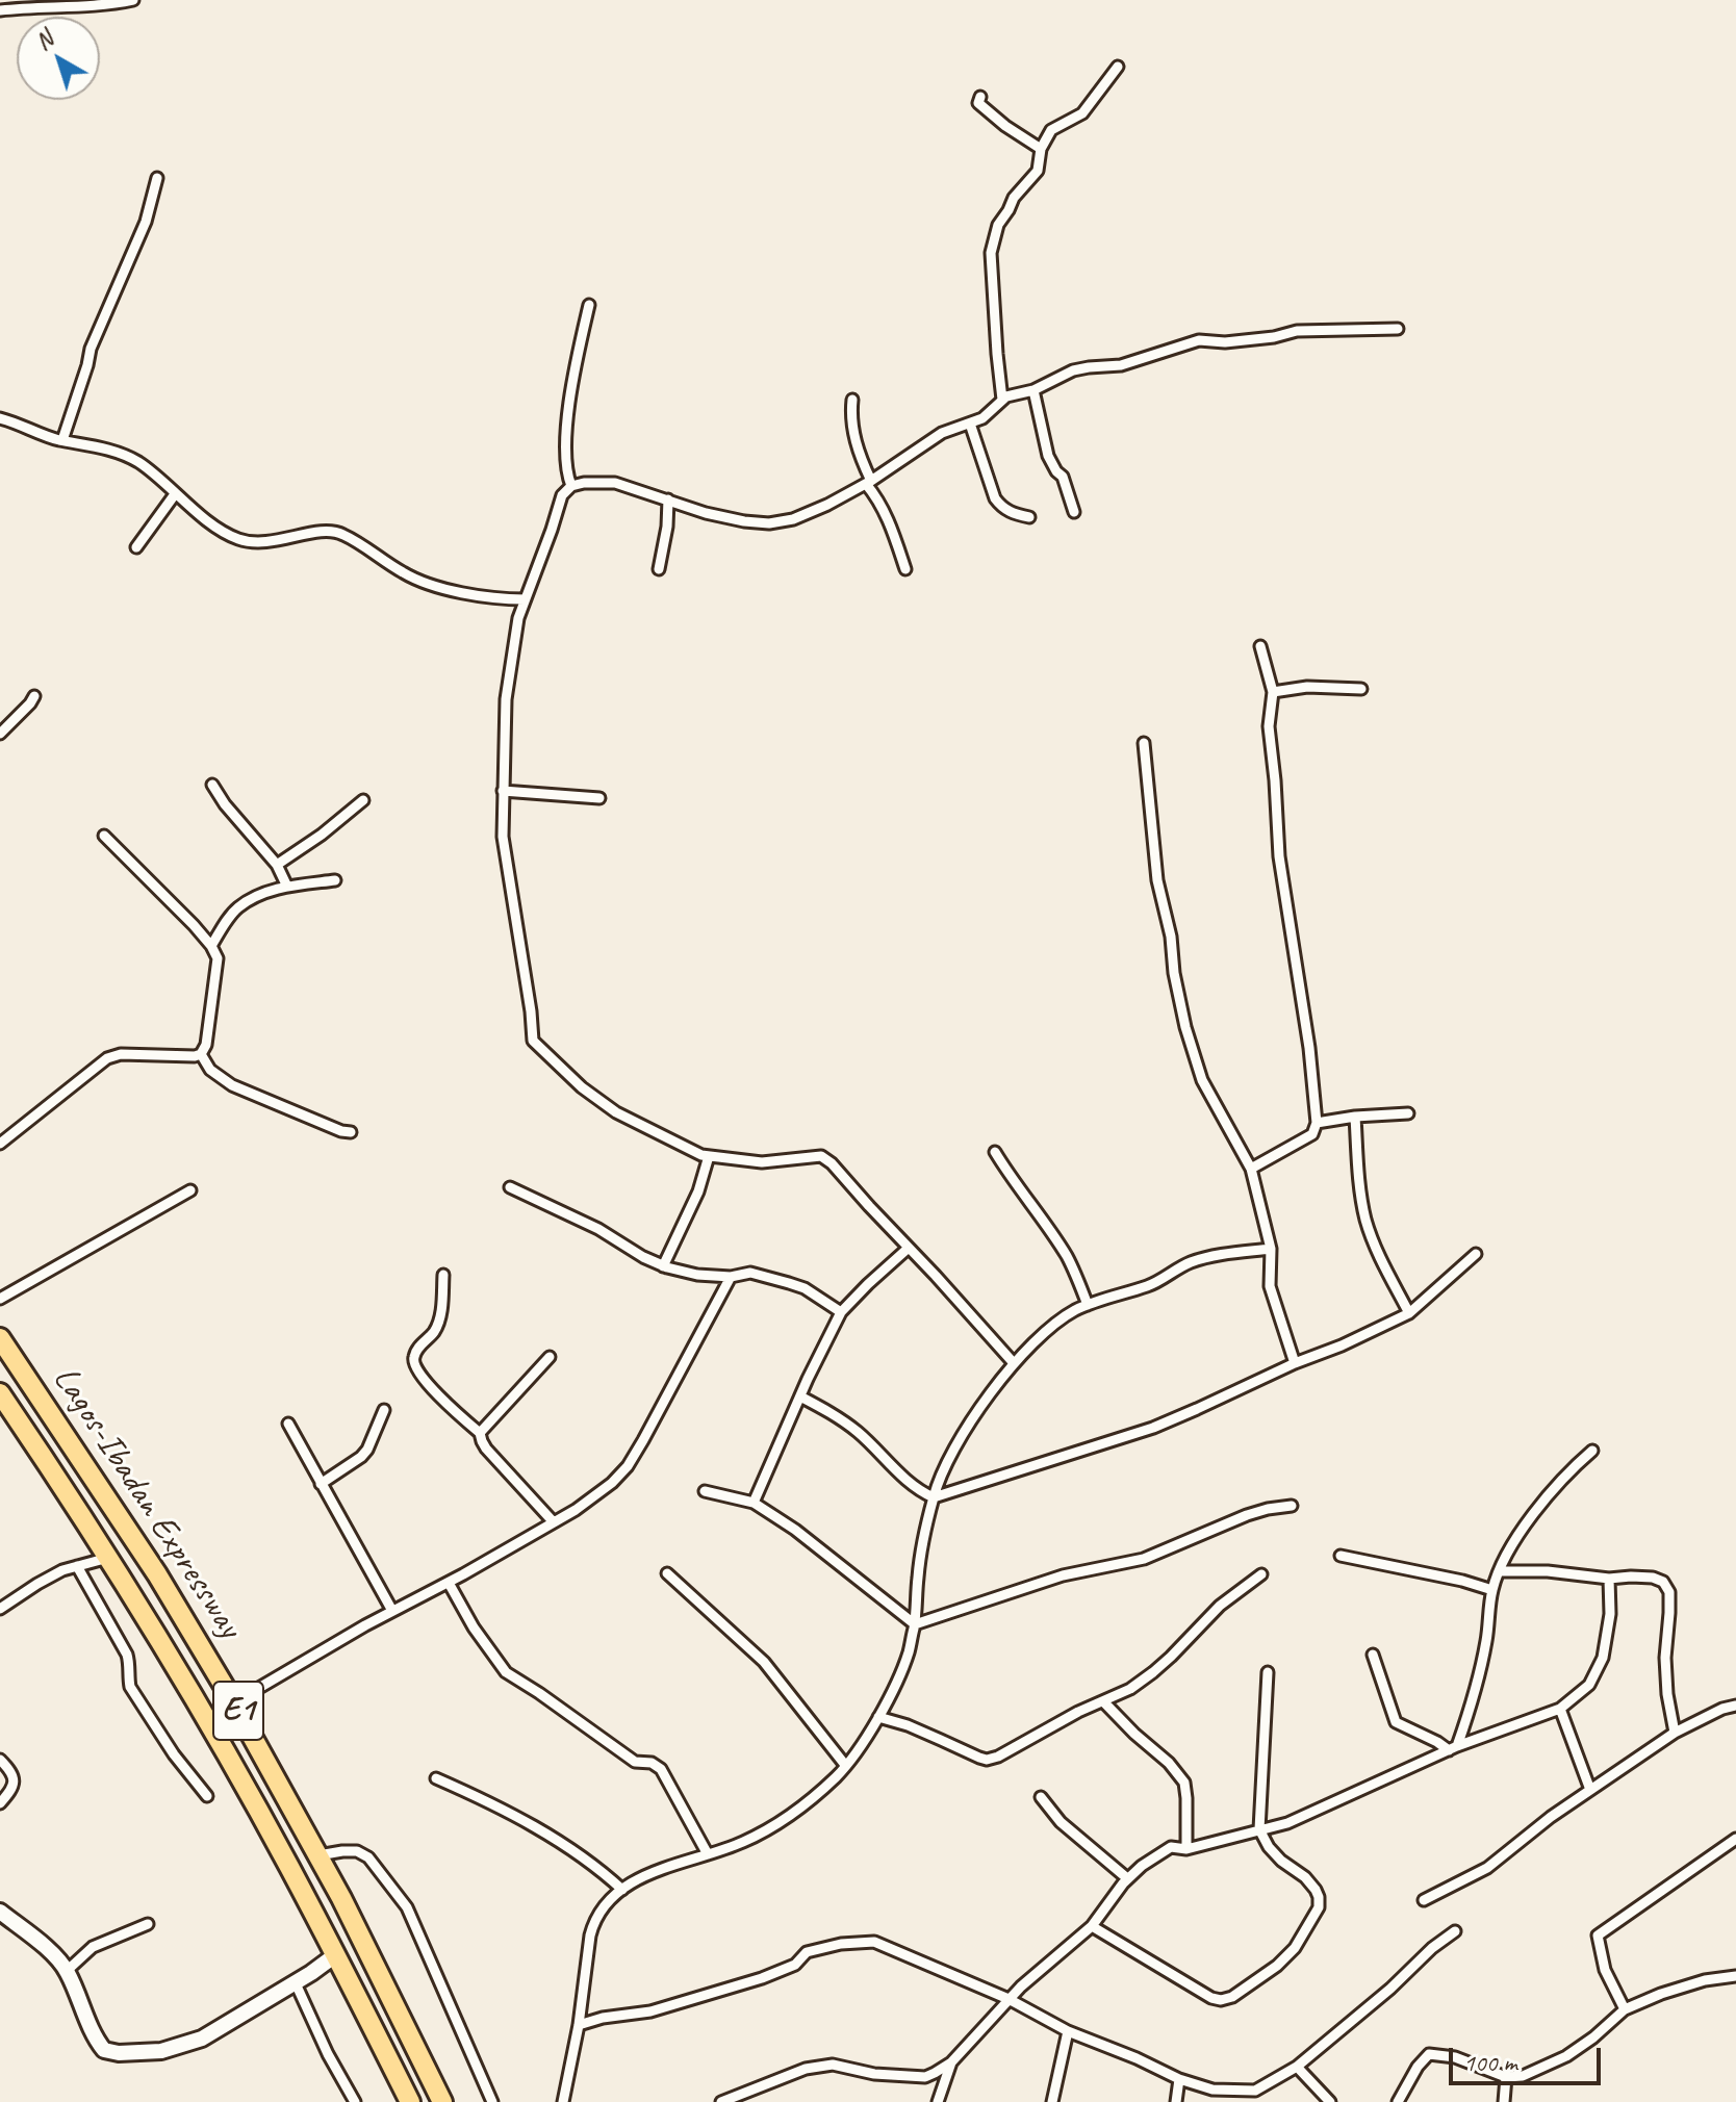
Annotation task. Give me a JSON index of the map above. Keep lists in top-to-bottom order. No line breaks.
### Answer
{"streets":{"highway":["Lagos-Ibadan Expressway","E1"]},"scale_bar":"100 m","north":"top left"}
